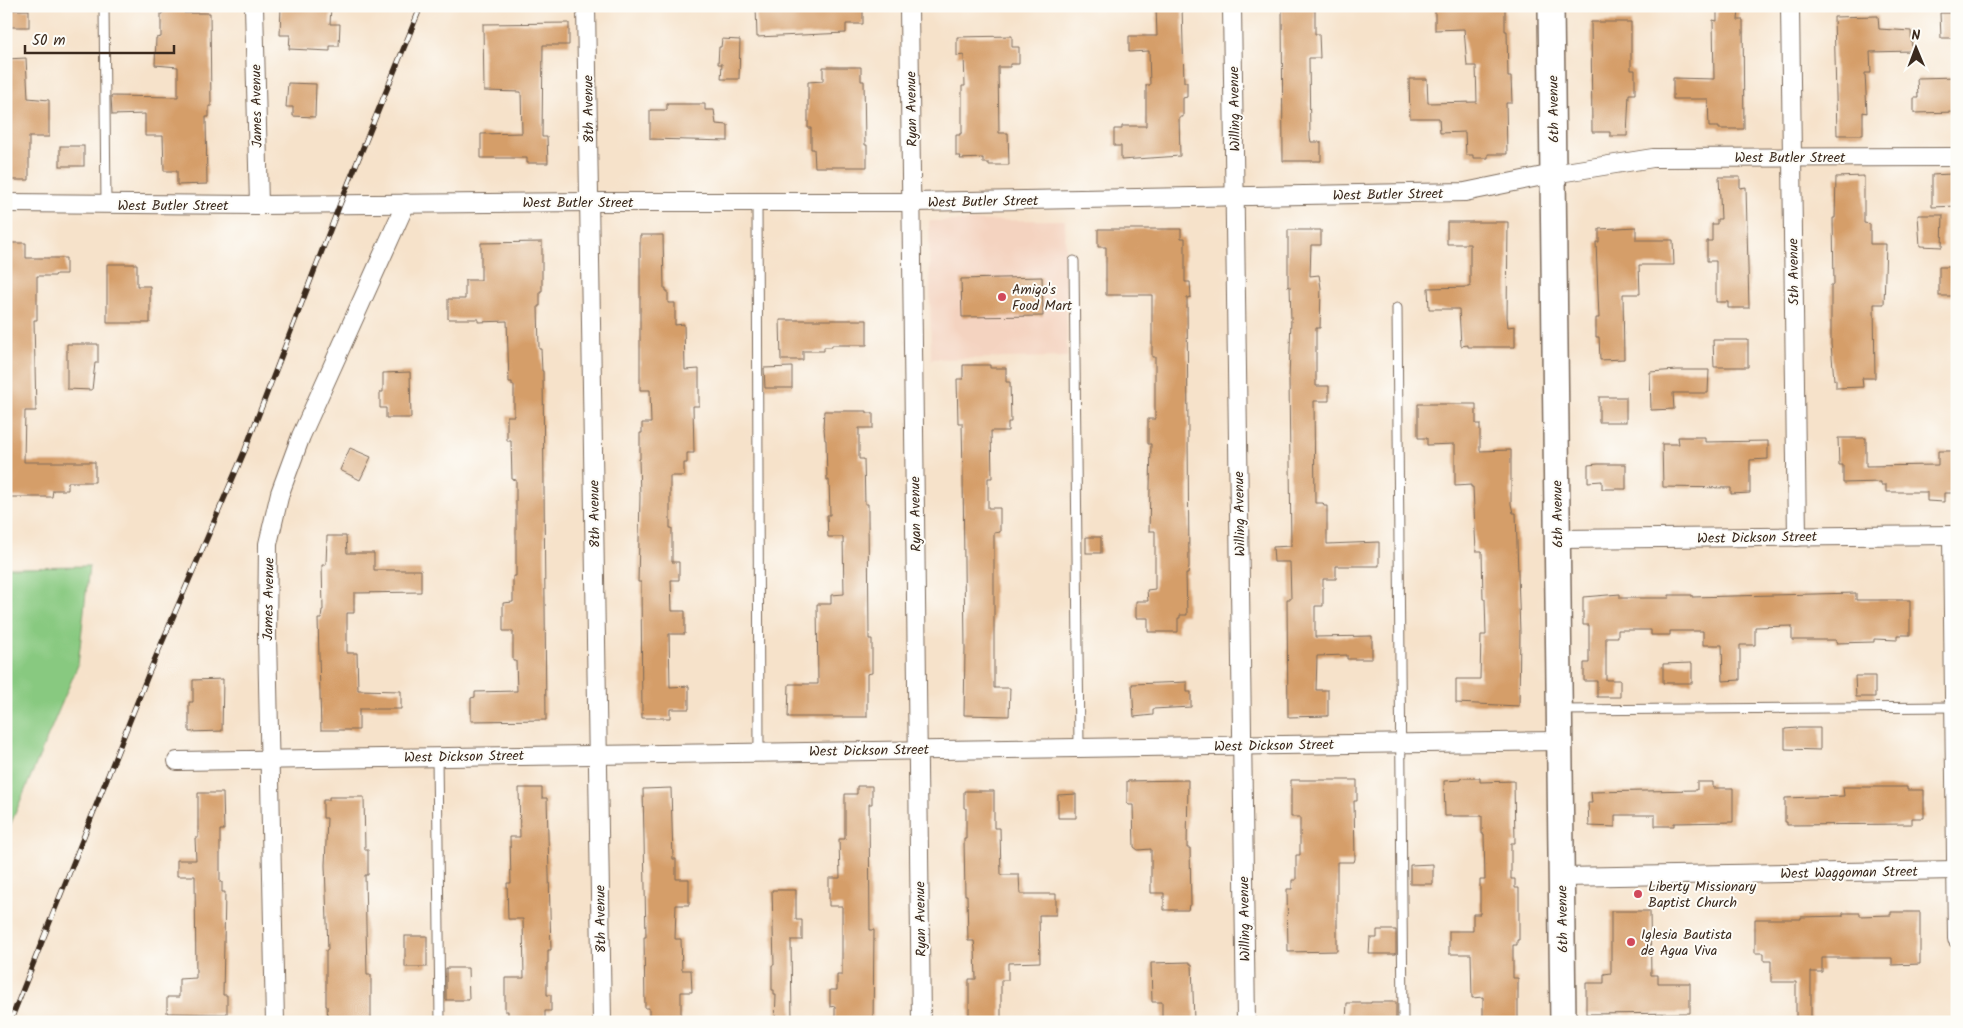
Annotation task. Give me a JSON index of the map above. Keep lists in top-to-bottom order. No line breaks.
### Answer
{"streets":{"street":["James Avenue","8th Avenue","Ryan Avenue","Willing Avenue","6th Avenue","West Butler Street","5th Avenue","West Dickson Street","West Waggoman Street"]},"crossings":[["James Avenue","West Butler Street"],["James Avenue","West Dickson Street"],["8th Avenue","West Butler Street"],["8th Avenue","West Dickson Street"],["Ryan Avenue","West Butler Street"],["Ryan Avenue","West Dickson Street"],["Willing Avenue","West Butler Street"],["Willing Avenue","West Dickson Street"],["6th Avenue","West Butler Street"],["6th Avenue","West Dickson Street"],["6th Avenue","West Waggoman Street"],["West Butler Street","5th Avenue"],["5th Avenue","West Dickson Street"]],"places":["Amigo's Food Mart","Liberty Missionary Baptist Church","Iglesia Bautista de Agua Viva"],"scale_bar":"50 m","north":"top"}
